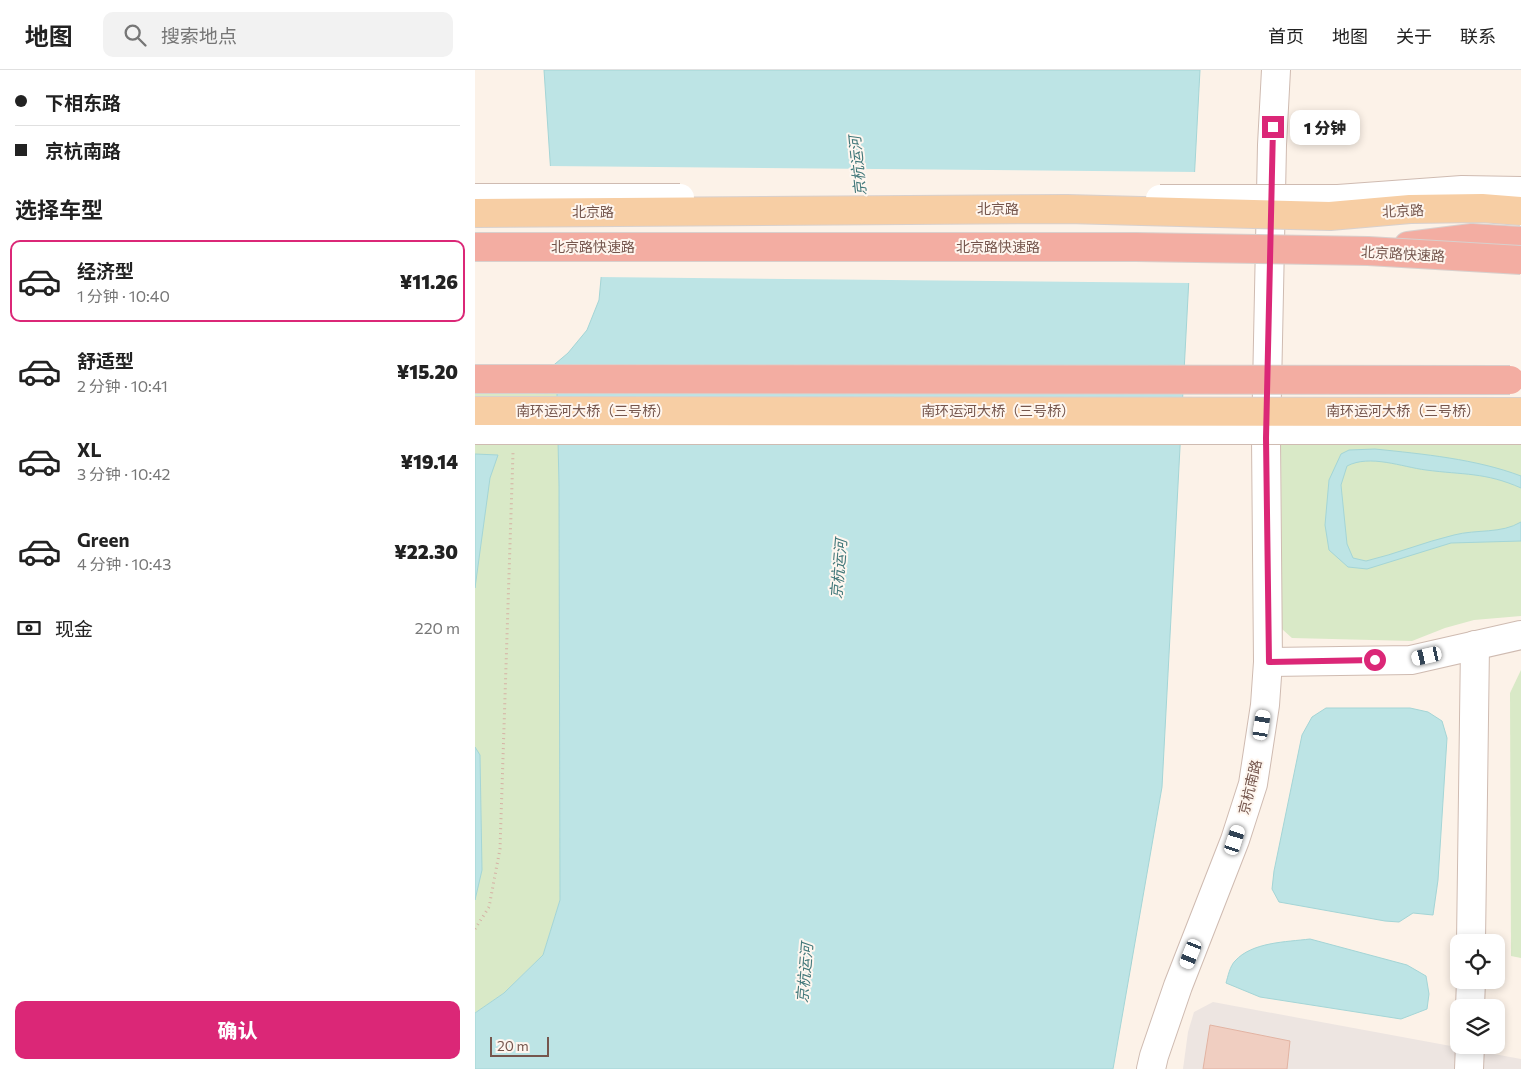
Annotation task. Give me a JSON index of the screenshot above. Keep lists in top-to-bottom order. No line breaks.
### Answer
{"streets":{"highway":["北京路快速路"],"main road":["北京路","南环运河大桥（三号桥）"],"street":["京杭南路"]},"water":["京杭运河"],"scale_bar":"20 m","page":{"header":"地图","search":"搜索地点","nav":["首页","地图","关于","联系"],"banner":["下相东路","京杭南路"],"bubble":"1 分钟","heading":"选择车型","list":[{"name":"经济型","note":"1 分钟 · 10:40","value":"¥11.26"},{"name":"舒适型","note":"2 分钟 · 10:41","value":"¥15.20"},{"name":"XL","note":"3 分钟 · 10:42","value":"¥19.14"},{"name":"Green","note":"4 分钟 · 10:43","value":"¥22.30"}],"pay":["现金","220 m"],"buttons":"确认","scale":"20 m"}}
